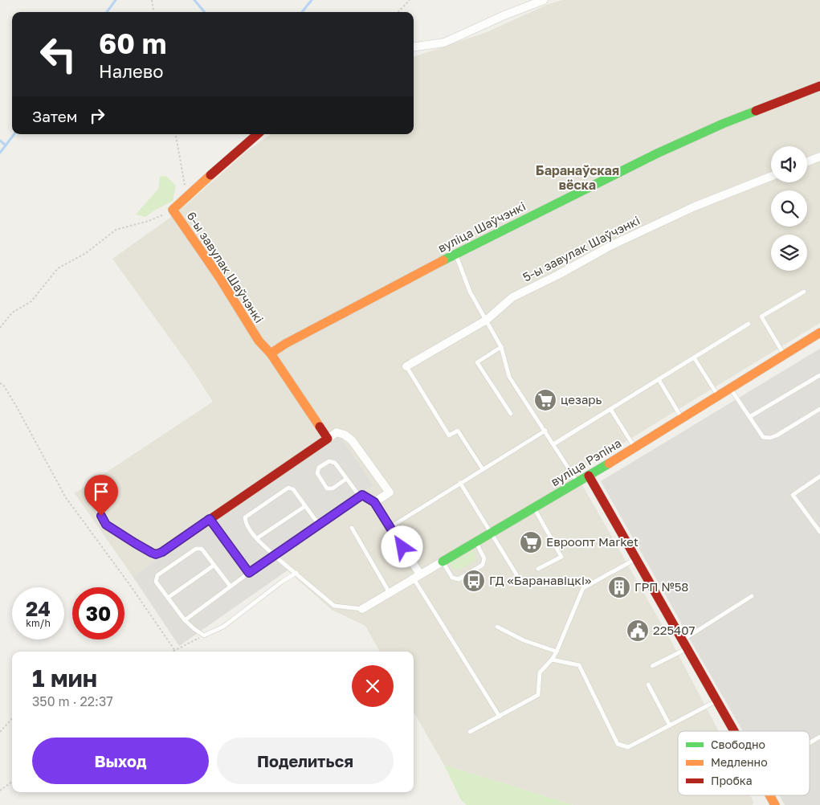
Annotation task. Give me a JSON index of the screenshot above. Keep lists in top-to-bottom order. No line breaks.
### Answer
{"streets":{"street":["вуліца Шаўчэнкі","5-ы завулак Шаўчэнкі","6-ы завулак Шаўчэнкі","вуліца Рэпіна"]},"crossings":[["вуліца Шаўчэнкі","6-ы завулак Шаўчэнкі"]],"districts":["Баранаўская вёска"],"places":{"supermarket":["цезарь","Евроопт Market"],"bus stop":["ГД «Баранавіцкі»"],"building":["ГРП №58"],"public building":["225407"]},"legend":["Свободно","Медленно","Пробка"],"page":{"turn":["60 m","Налево"],"then":"Затем","speed":"24 km/h","limit":"30","heading":["1 мин","350 m · 22:37"],"buttons":["Выход","Поделиться"]}}
